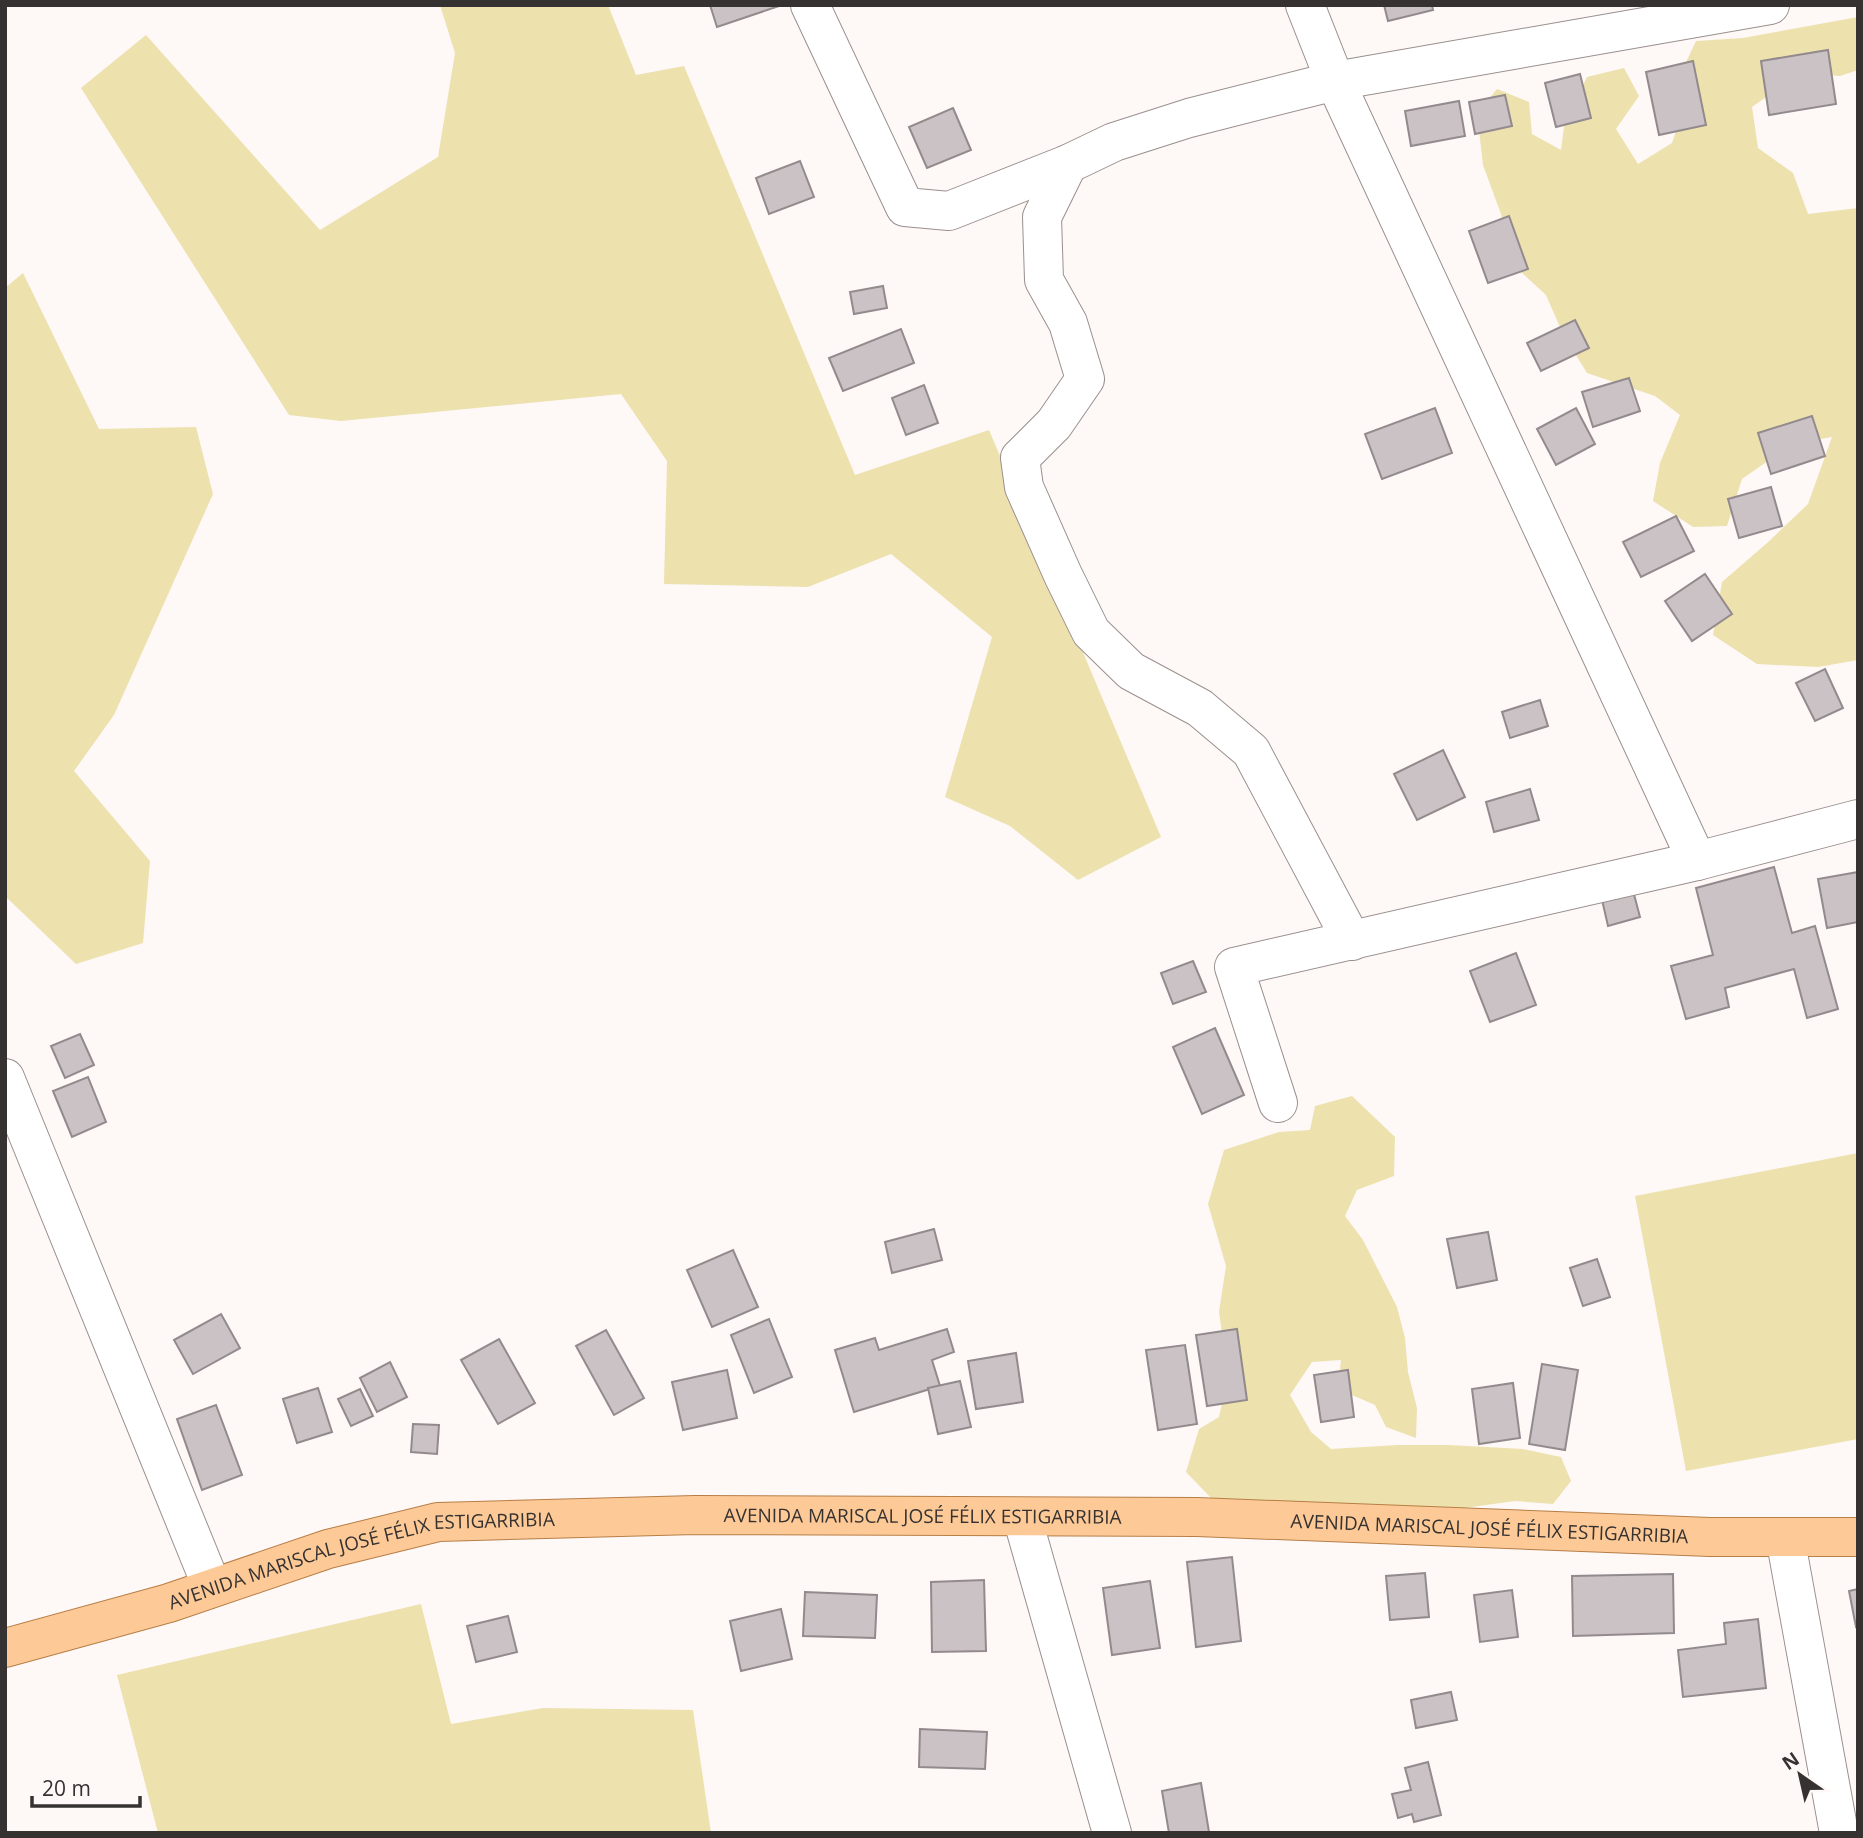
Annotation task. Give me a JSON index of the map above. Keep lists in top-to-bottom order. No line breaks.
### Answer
{"streets":{"main road":["AVENIDA MARISCAL JOSÉ FÉLIX ESTIGARRIBIA"]},"scale_bar":"20 m","north":"top left"}
